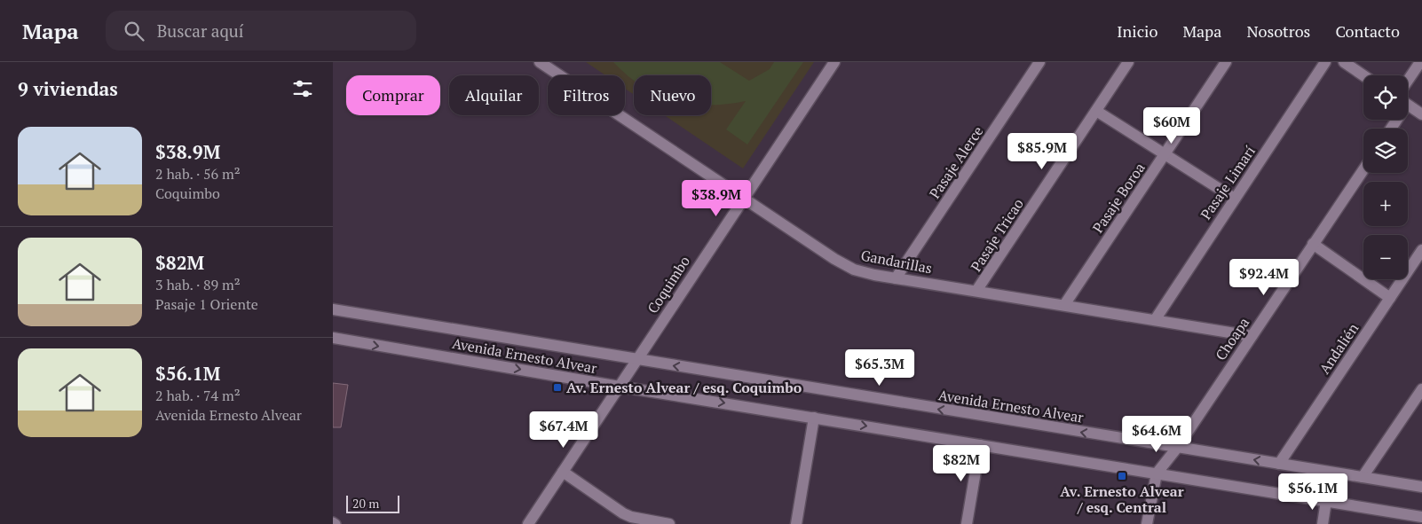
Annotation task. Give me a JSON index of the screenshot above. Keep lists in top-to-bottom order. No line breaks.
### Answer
{"streets":{"street":["Pasaje Alerce","Pasaje Limarí","Pasaje Boroa","Pasaje Tricao","Gandarillas","Coquimbo","Choapa","Andalién","Avenida Ernesto Alvear"]},"crossings":[["Pasaje Alerce","Gandarillas"],["Pasaje Limarí","Gandarillas"],["Pasaje Boroa","Gandarillas"],["Pasaje Tricao","Gandarillas"],["Gandarillas","Coquimbo"],["Gandarillas","Choapa"],["Coquimbo","Avenida Ernesto Alvear"],["Choapa","Avenida Ernesto Alvear"],["Andalién","Avenida Ernesto Alvear"]],"places":{"transit":["Av. Ernesto Alvear / esq. Coquimbo","Av. Ernesto Alvear / esq. Central"]},"scale_bar":"20 m","page":{"header":"Mapa","search":"Buscar aquí","nav":["Inicio","Mapa","Nosotros","Contacto"],"heading":"9 viviendas","map_buttons":["+","−"],"chip":["Comprar","Alquilar","Filtros","Nuevo"],"price":["$60M","$85.9M","$38.9M","$92.4M","$65.3M","$67.4M","$64.6M","$82M","$56.1M"],"list":[{"name":"$38.9M","note":"2 hab. · 56 m² · Coquimbo"},{"name":"$82M","note":"3 hab. · 89 m² · Pasaje 1 Oriente"},{"name":"$56.1M","note":"2 hab. · 74 m² · Avenida Ernesto Alvear"}],"scale":"20 m"}}
